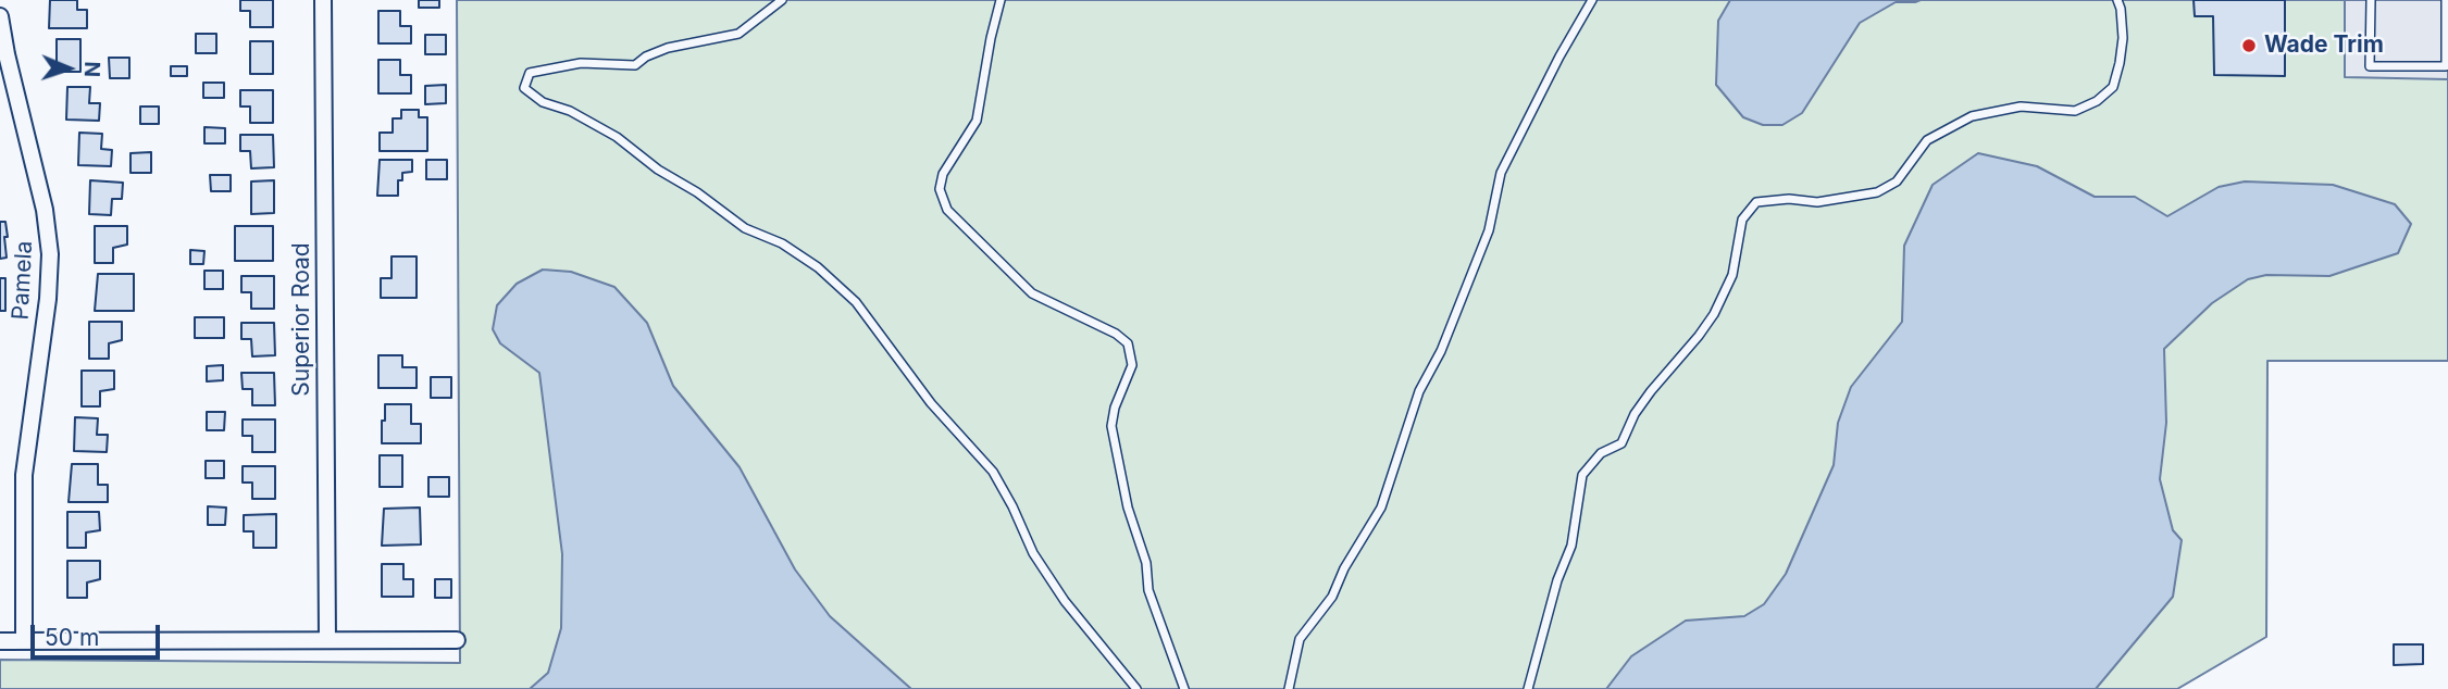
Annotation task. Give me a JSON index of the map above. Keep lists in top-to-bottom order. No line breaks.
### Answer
{"streets":{"street":["Pamela","Superior Road"]},"places":["Wade Trim"],"scale_bar":"50 m","north":"right"}
